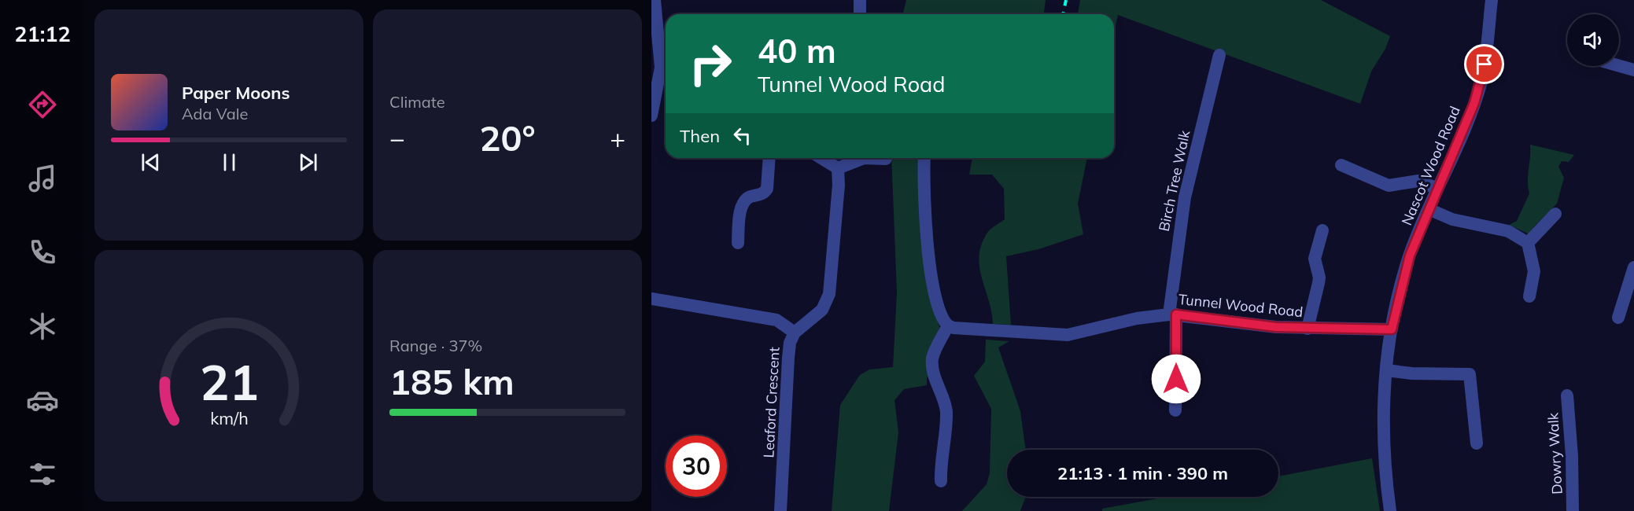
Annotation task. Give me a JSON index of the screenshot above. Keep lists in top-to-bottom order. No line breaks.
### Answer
{"streets":{"street":["Nascot Wood Road","Birch Tree Walk","Tunnel Wood Road","Leaford Crescent","Dowry Walk"]},"crossings":[["Nascot Wood Road","Tunnel Wood Road"],["Birch Tree Walk","Tunnel Wood Road"]],"page":{"tabs":"21:12","tile":["Climate",["Range · 37%","185 km"]],"turn":["40 m","Tunnel Wood Road"],"song":["Paper Moons","Ada Vale"],"then":"Then","heat":["−","20°","+"],"limit":"30","trip":"21:13 · 1 min · 390 m","gauge":["21","km/h"]}}
